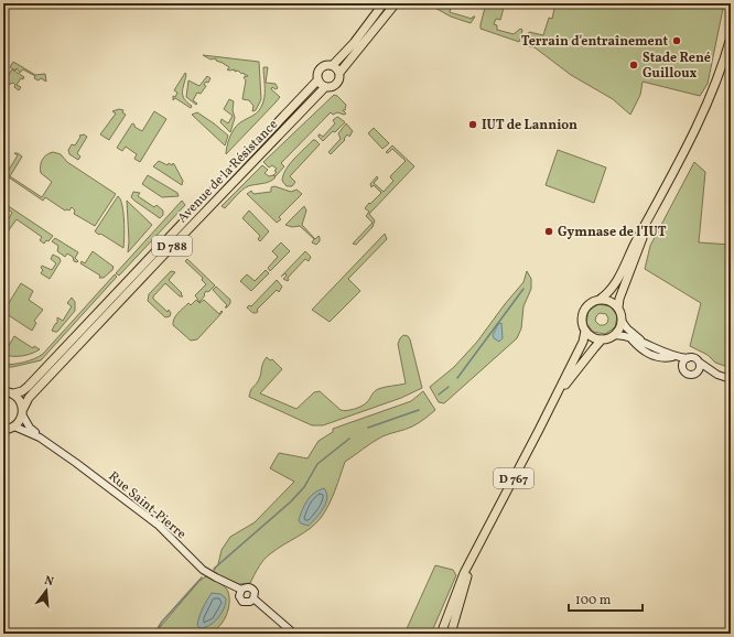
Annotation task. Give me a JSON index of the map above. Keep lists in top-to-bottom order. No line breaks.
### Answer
{"streets":{"main road":["Avenue de la Résistance","D 788","D 767","Rue Saint-Pierre"]},"crossings":[["Avenue de la Résistance","Rue Saint-Pierre"]],"places":["Terrain d'entraînement","Stade René Guilloux","IUT de Lannion","Gymnase de l'IUT"],"scale_bar":"100 m","north":"top"}
